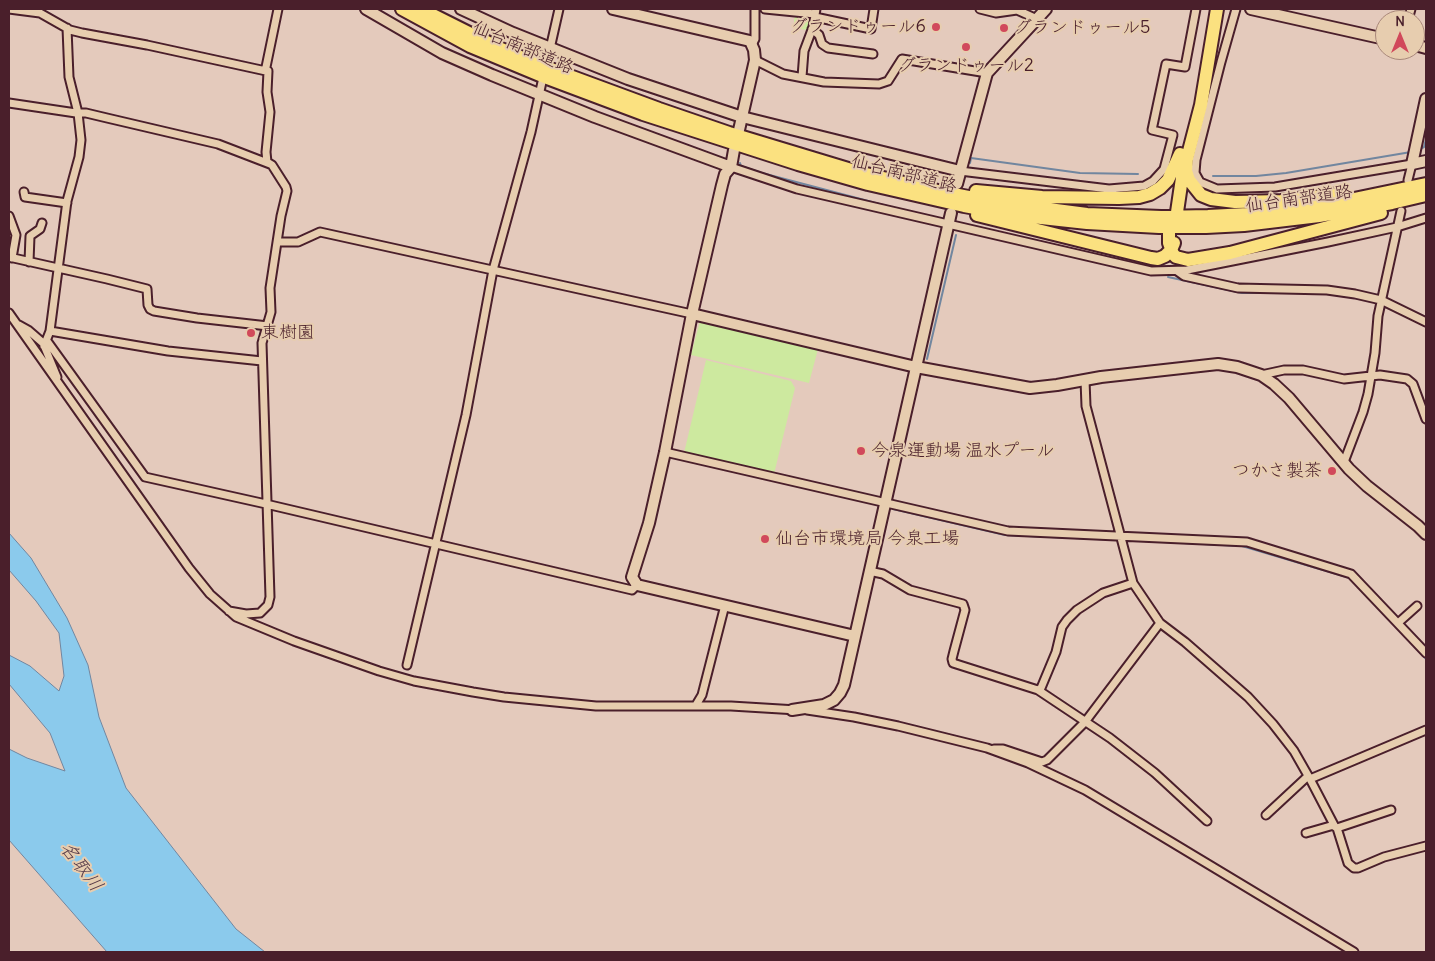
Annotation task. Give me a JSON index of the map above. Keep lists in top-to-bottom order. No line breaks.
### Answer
{"streets":{"highway":["仙台南部道路"]},"water":["名取川"],"places":["グランドゥール6","グランドゥール5","グランドゥール2","東樹園","今泉運動場 温水プール","つかさ製茶","仙台市環境局 今泉工場"],"north":"top"}
